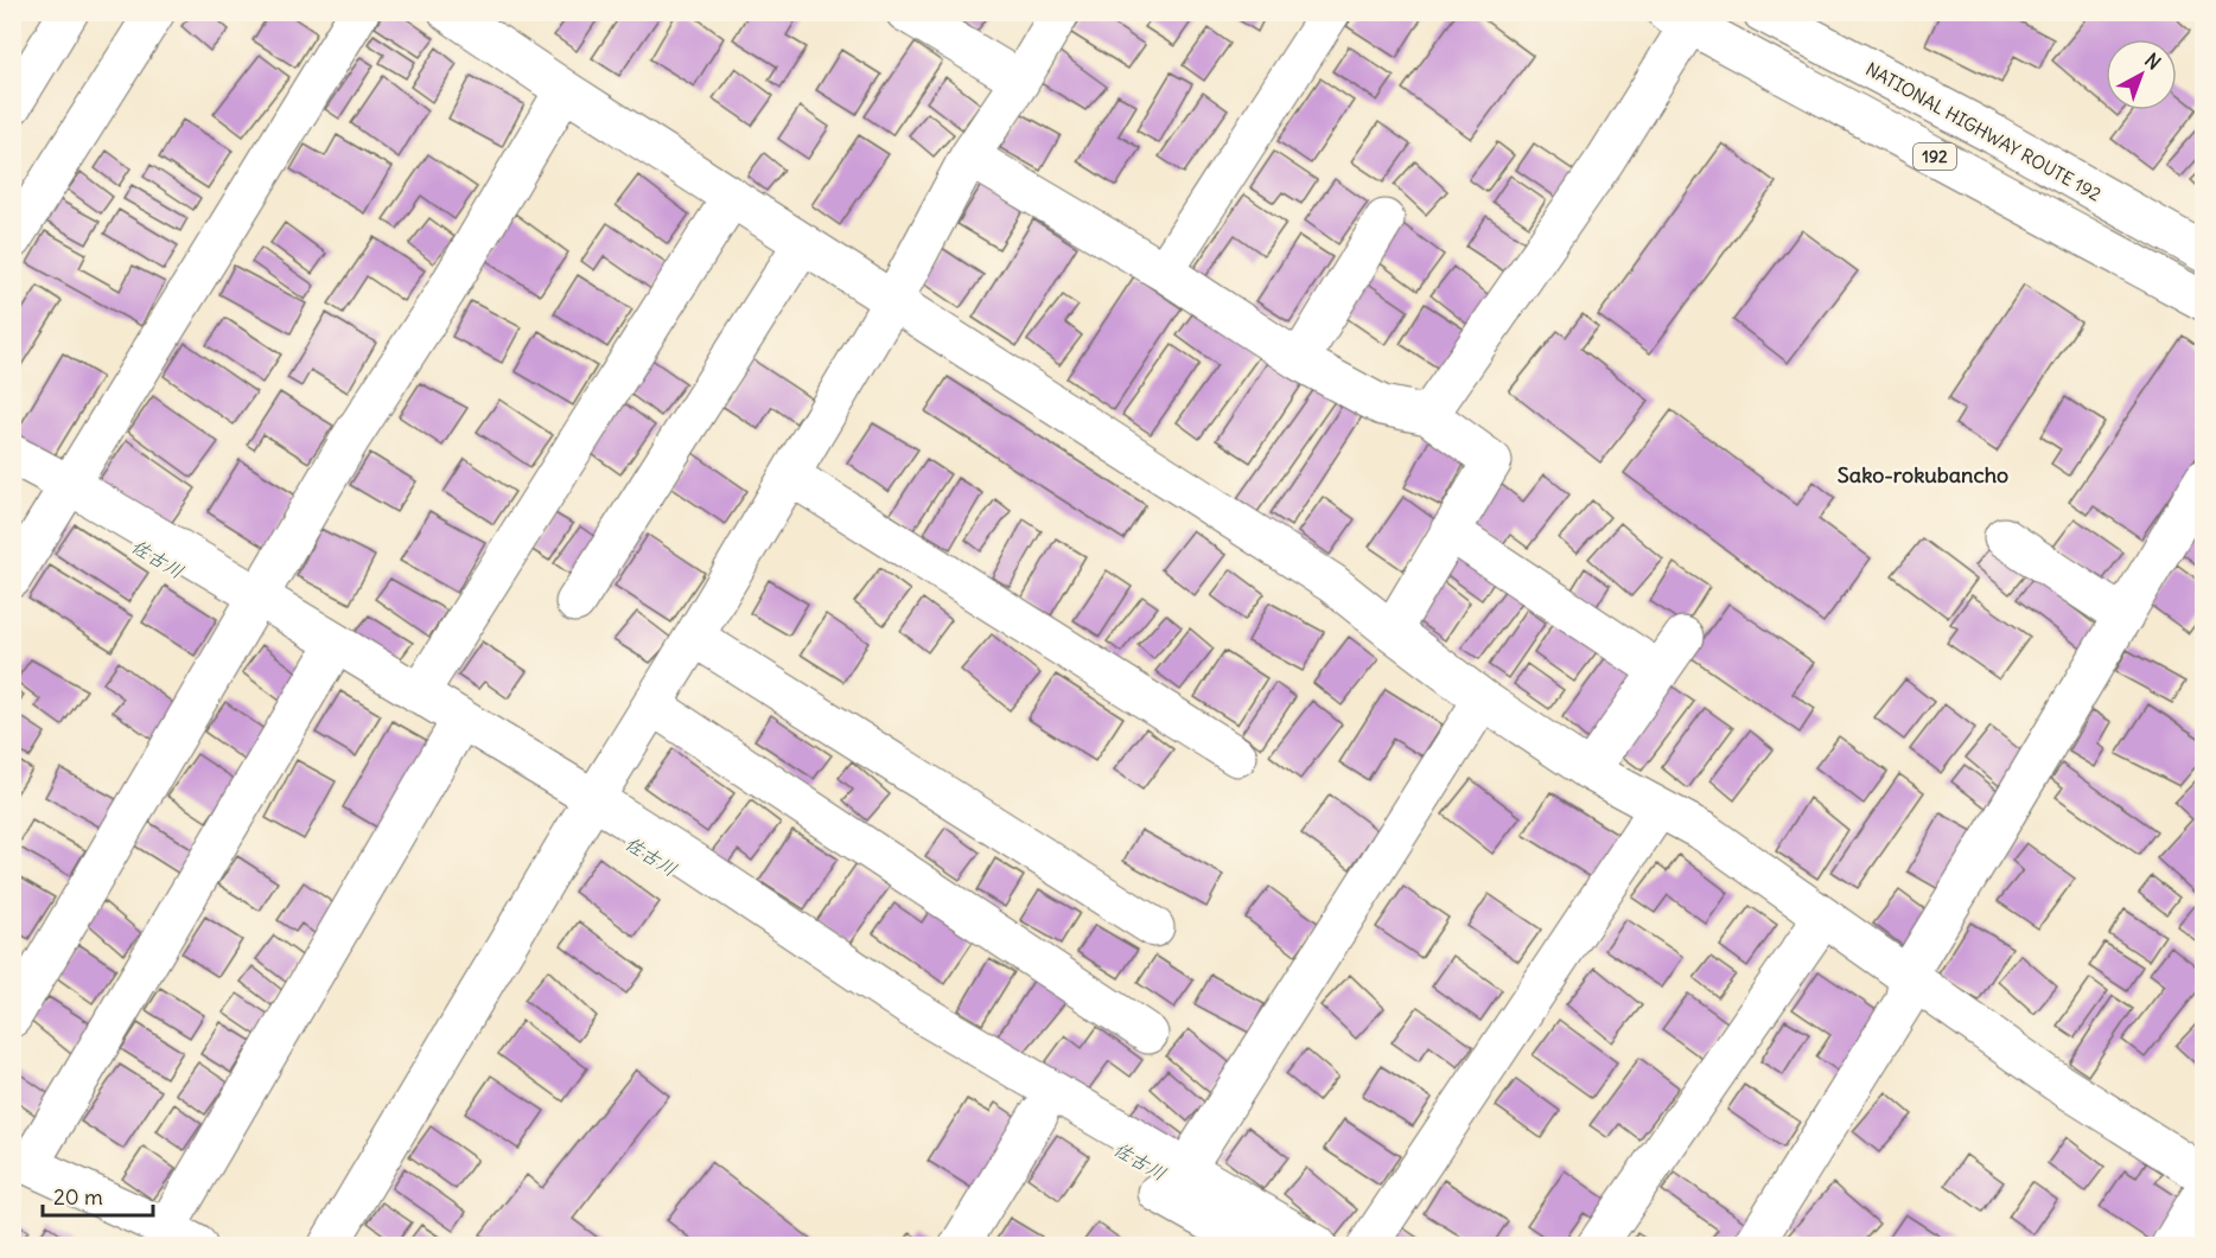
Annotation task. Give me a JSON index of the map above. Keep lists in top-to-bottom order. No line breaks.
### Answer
{"streets":{"main road":["NATIONAL HIGHWAY ROUTE 192","192"]},"districts":["Sako-rokubancho"],"water":["佐古川"],"scale_bar":"20 m","north":"top right"}
